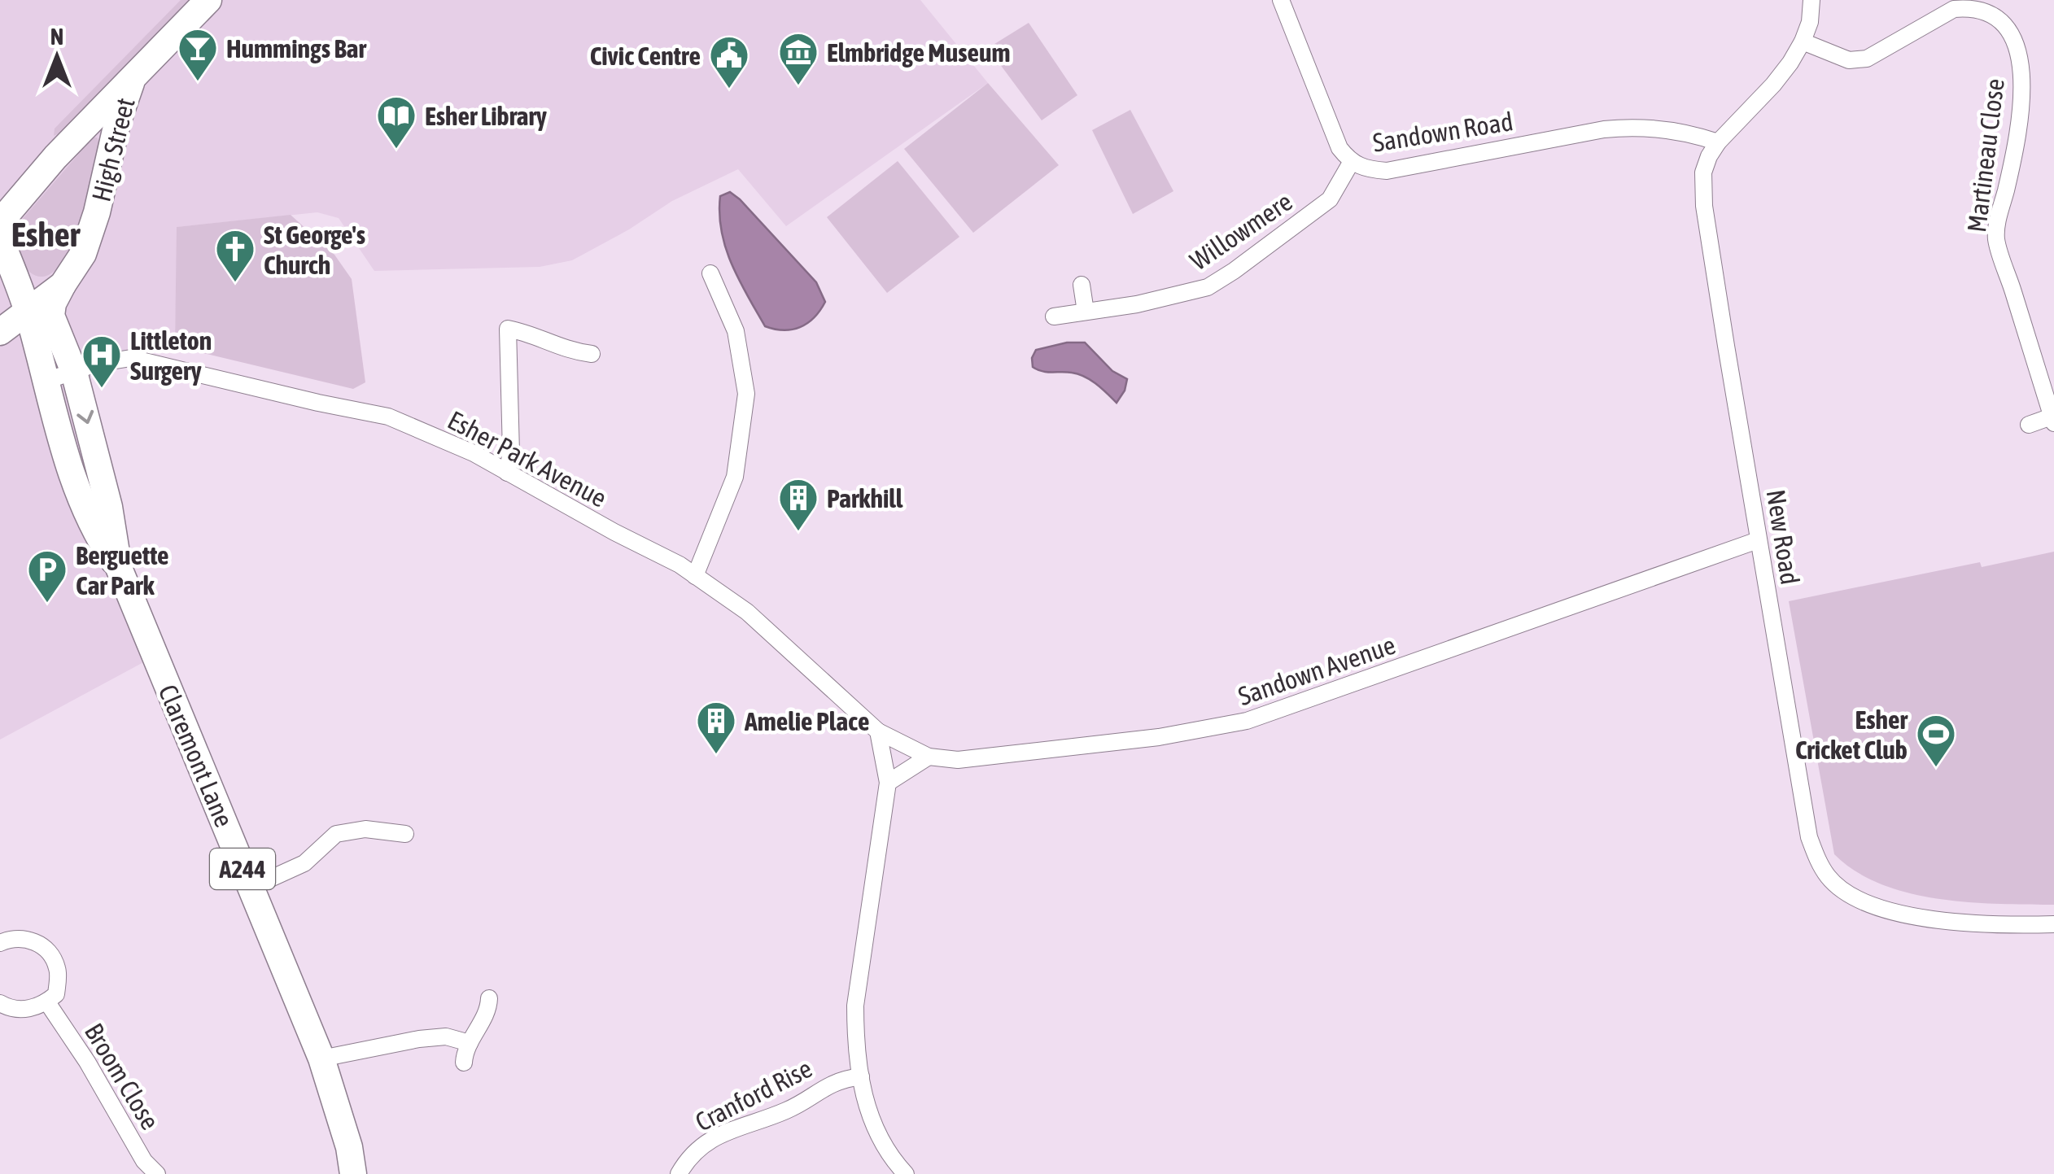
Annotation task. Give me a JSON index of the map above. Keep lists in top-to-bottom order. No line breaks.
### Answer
{"streets":{"main road":["High Street","Claremont Lane","A244"],"street":["Sandown Road","Martineau Close","Willowmere","Esher Park Avenue","New Road","Sandown Avenue","Broom Close","Cranford Rise"]},"crossings":[["Sandown Road","Willowmere"],["Sandown Road","New Road"],["High Street","Claremont Lane"],["Martineau Close","New Road"],["Esher Park Avenue","Sandown Avenue"],["Esher Park Avenue","Claremont Lane"],["New Road","Sandown Avenue"]],"districts":["Esher"],"places":{"bar":["Hummings Bar"],"museum":["Elmbridge Museum"],"public building":["Civic Centre"],"library":["Esher Library"],"church":["St George's Church"],"hospital":["Littleton Surgery"],"building":["Parkhill","Amelie Place"],"parking":["Berguette Car Park"],"sports":["Esher Cricket Club"]},"north":"top"}
